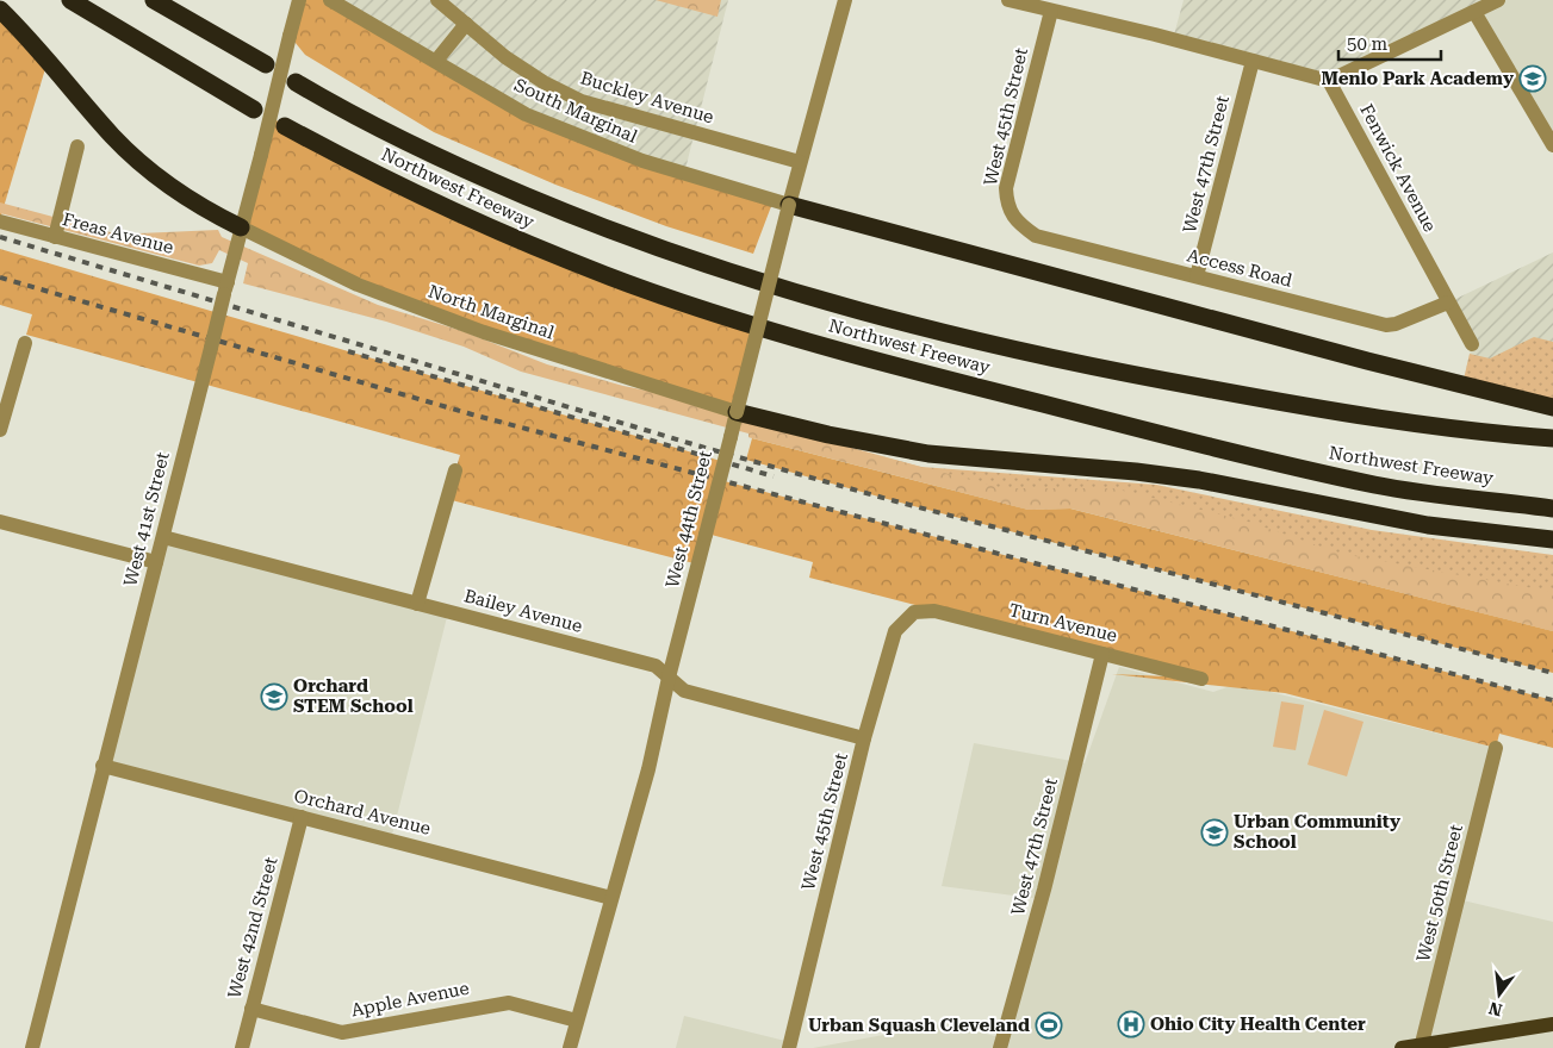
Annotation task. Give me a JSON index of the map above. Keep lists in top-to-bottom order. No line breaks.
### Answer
{"streets":{"highway":["Northwest Freeway"],"street":["Buckley Avenue","South Marginal","West 45th Street","West 47th Street","Fenwick Avenue","Freas Avenue","Access Road","North Marginal","West 41st Street","West 44th Street","Bailey Avenue","Turn Avenue","Orchard Avenue","West 50th Street","West 42nd Street","Apple Avenue"]},"crossings":[["Buckley Avenue","West 44th Street"],["South Marginal","West 44th Street"],["West 45th Street","Access Road"],["West 45th Street","Bailey Avenue"],["West 45th Street","Turn Avenue"],["West 47th Street","Access Road"],["West 47th Street","Turn Avenue"],["Fenwick Avenue","Access Road"],["Freas Avenue","West 41st Street"],["North Marginal","West 41st Street"],["North Marginal","West 44th Street"],["West 41st Street","Bailey Avenue"],["West 41st Street","Orchard Avenue"],["West 44th Street","Bailey Avenue"],["West 44th Street","Orchard Avenue"],["West 44th Street","Apple Avenue"],["Orchard Avenue","West 42nd Street"],["West 42nd Street","Apple Avenue"]],"places":{"school or university":["Menlo Park Academy","Orchard STEM School","Urban Community School"],"hospital":["Ohio City Health Center"],"sports":["Urban Squash Cleveland"]},"scale_bar":"50 m","north":"bottom"}
